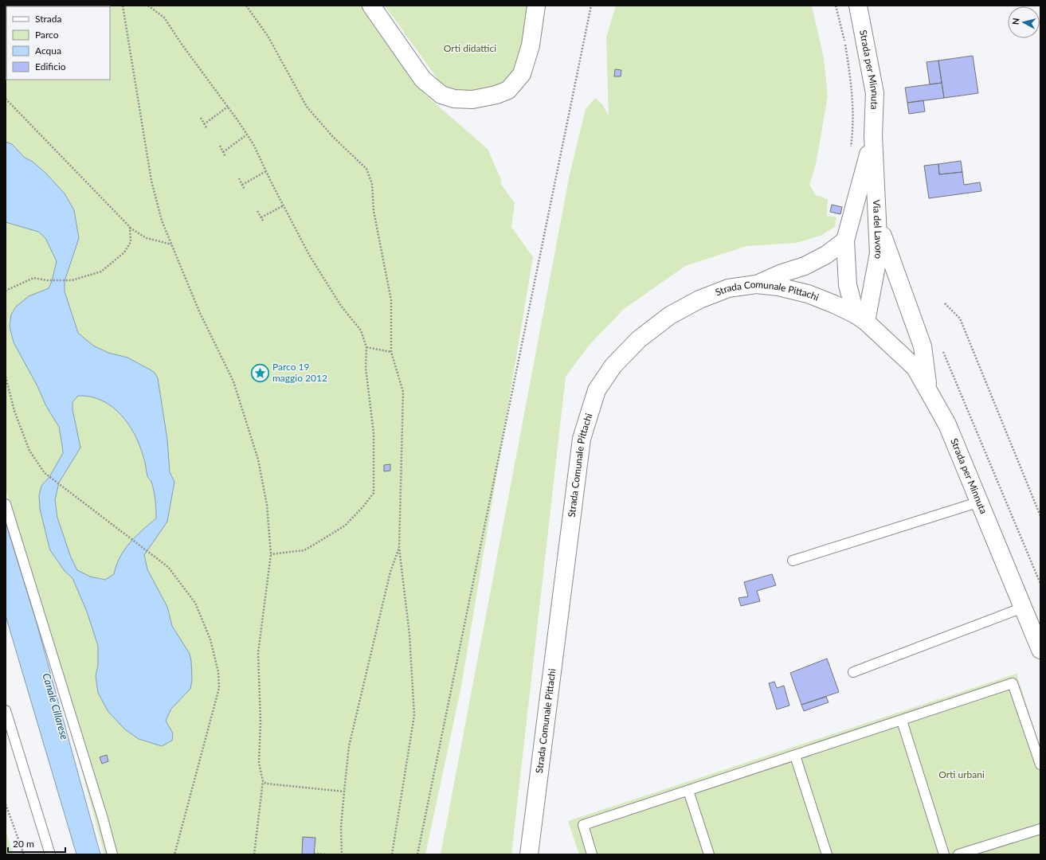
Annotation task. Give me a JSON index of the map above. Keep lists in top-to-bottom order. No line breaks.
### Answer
{"streets":{"street":["Strada per Minnuta","Via del Lavoro","Strada Comunale Pittachi"]},"crossings":[["Strada per Minnuta","Via del Lavoro"],["Strada per Minnuta","Strada Comunale Pittachi"],["Via del Lavoro","Strada Comunale Pittachi"]],"water":["Canale Cillarese"],"parks":["Orti didattici","Orti urbani"],"places":{"place":["Parco 19 maggio 2012"]},"legend":["Strada","Parco","Acqua","Edificio"],"scale_bar":"20 m","north":"left"}
